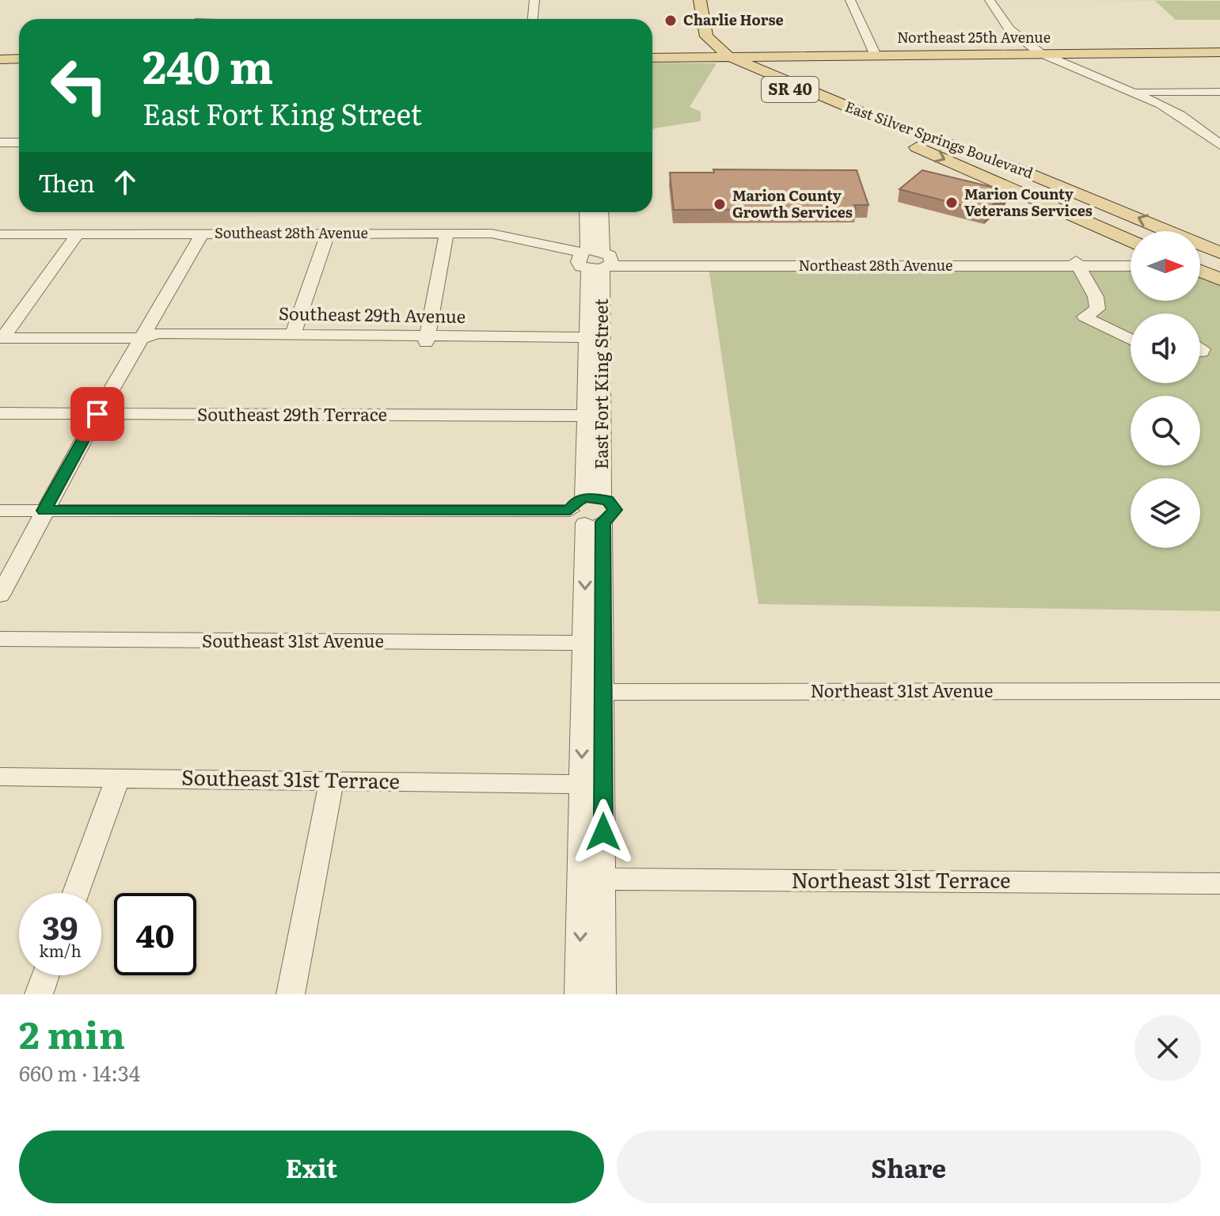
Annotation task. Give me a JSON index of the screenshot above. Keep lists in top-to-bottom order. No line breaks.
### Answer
{"streets":{"main road":["Northeast 25th Avenue","SR 40","East Silver Springs Boulevard"],"street":["Southeast 28th Avenue","Northeast 28th Avenue","Southeast 29th Avenue","East Fort King Street","Southeast 29th Terrace","Southeast 31st Avenue","Northeast 31st Avenue","Southeast 31st Terrace","Northeast 31st Terrace"]},"crossings":[["Northeast 25th Avenue","East Silver Springs Boulevard"],["Southeast 28th Avenue","Northeast 28th Avenue"],["Southeast 28th Avenue","East Fort King Street"],["Northeast 28th Avenue","East Fort King Street"],["Southeast 29th Avenue","East Fort King Street"],["East Fort King Street","Southeast 29th Terrace"],["East Fort King Street","Southeast 31st Avenue"],["East Fort King Street","Northeast 31st Avenue"],["East Fort King Street","Southeast 31st Terrace"],["East Fort King Street","Northeast 31st Terrace"]],"places":["Charlie Horse","Marion County Veterans Services","Marion County Growth Services"],"north":"right","page":{"turn":["240 m","East Fort King Street"],"then":"Then","speed":"39 km/h","limit":"40","heading":["2 min","660 m · 14:34"],"buttons":["Exit","Share"]}}
